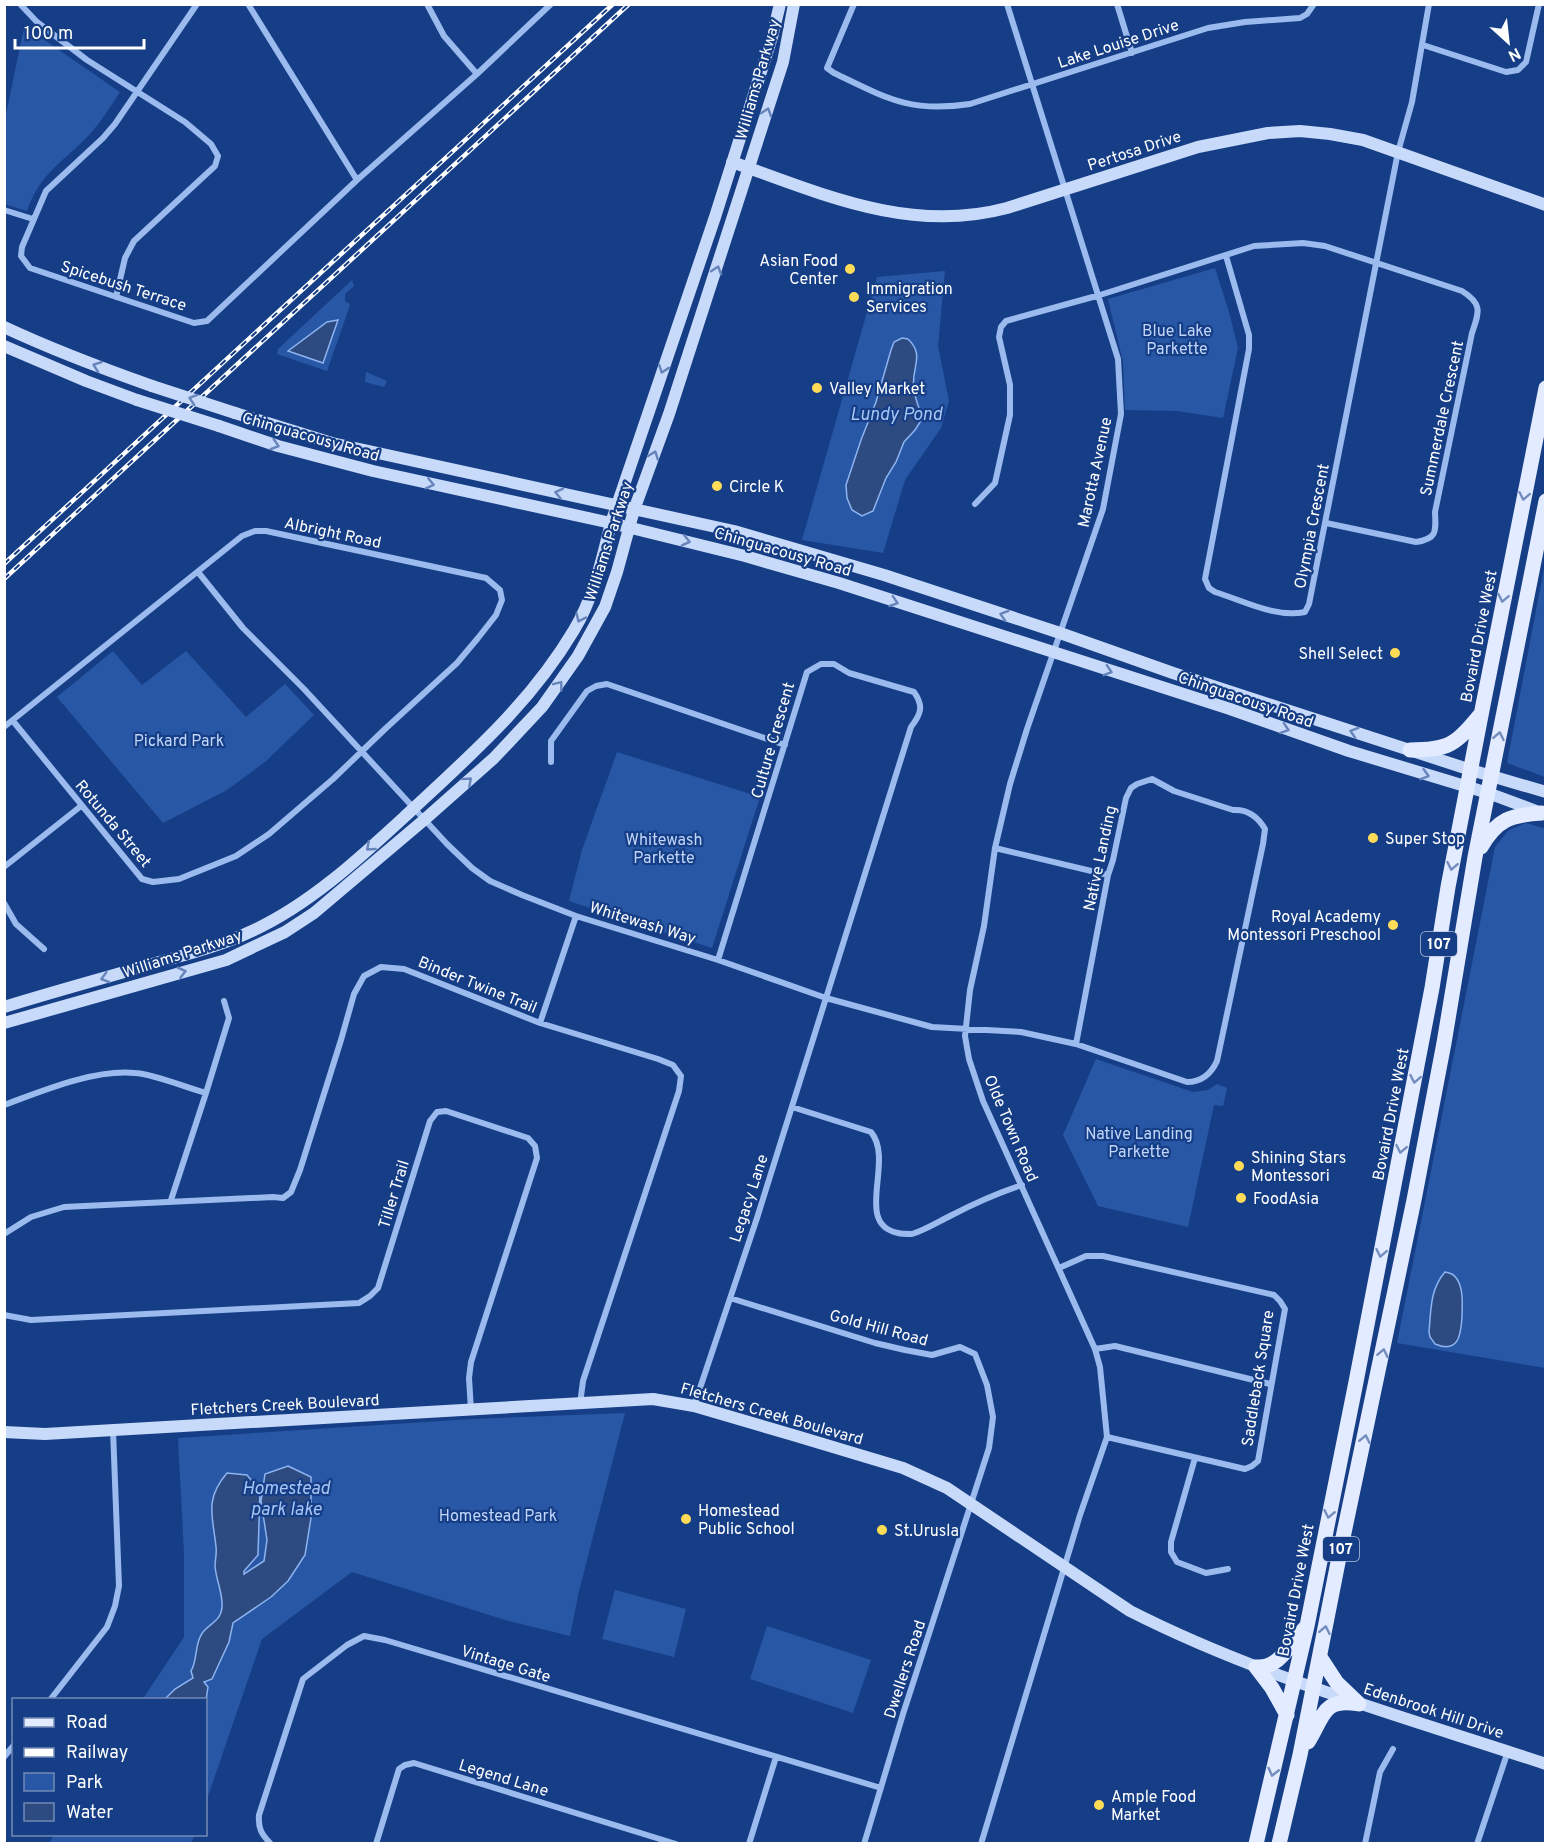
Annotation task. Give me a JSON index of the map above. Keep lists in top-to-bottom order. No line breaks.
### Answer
{"streets":{"main road":["Williams Parkway","Pertosa Drive","Chinguacousy Road","Bovaird Drive West","107","Fletchers Creek Boulevard","Edenbrook Hill Drive"],"street":["Lake Louise Drive","Spicebush Terrace","Summerdale Crescent","Marotta Avenue","Olympia Crescent","Albright Road","Culture Crescent","Rotunda Street","Native Landing","Whitewash Way","Binder Twine Trail","Olde Town Road","Tiller Trail","Legacy Lane","Gold Hill Road","Saddleback Square","Vintage Gate","Dwellers Road","Legend Lane"]},"crossings":[["Lake Louise Drive","Marotta Avenue"],["Williams Parkway","Pertosa Drive"],["Williams Parkway","Chinguacousy Road"],["Williams Parkway","Whitewash Way"],["Pertosa Drive","Marotta Avenue"],["Pertosa Drive","Olympia Crescent"],["Summerdale Crescent","Olympia Crescent"],["Chinguacousy Road","Marotta Avenue"],["Chinguacousy Road","Bovaird Drive West"],["Chinguacousy Road","107"],["Chinguacousy Road","Olde Town Road"],["Marotta Avenue","Olde Town Road"],["Albright Road","Rotunda Street"],["Albright Road","Whitewash Way"],["Bovaird Drive West","Fletchers Creek Boulevard"],["Bovaird Drive West","Edenbrook Hill Drive"],["Culture Crescent","Whitewash Way"],["Culture Crescent","Legacy Lane"],["Rotunda Street","Whitewash Way"],["Native Landing","Whitewash Way"],["Native Landing","Olde Town Road"],["Whitewash Way","Olde Town Road"],["Whitewash Way","Legacy Lane"],["107","Edenbrook Hill Drive"],["Binder Twine Trail","Fletchers Creek Boulevard"],["Olde Town Road","Saddleback Square"],["Olde Town Road","Fletchers Creek Boulevard"],["Tiller Trail","Fletchers Creek Boulevard"],["Legacy Lane","Gold Hill Road"],["Legacy Lane","Fletchers Creek Boulevard"],["Gold Hill Road","Fletchers Creek Boulevard"],["Gold Hill Road","Dwellers Road"],["Fletchers Creek Boulevard","Dwellers Road"],["Fletchers Creek Boulevard","Edenbrook Hill Drive"],["Vintage Gate","Dwellers Road"]],"water":["Lundy Pond","Homestead park lake"],"parks":["Blue Lake Parkette","Pickard Park","Whitewash Parkette","Native Landing Parkette","Homestead Park"],"places":["Asian Food Center","Immigration Services","Valley Market","Circle K","Shell Select","Super Stop","Royal Academy Montessori Preschool","Shining Stars Montessori","FoodAsia","Homestead Public School","St.Urusla","Ample Food Market"],"legend":["Road","Railway","Park","Water"],"scale_bar":"100 m","north":"bottom right"}
